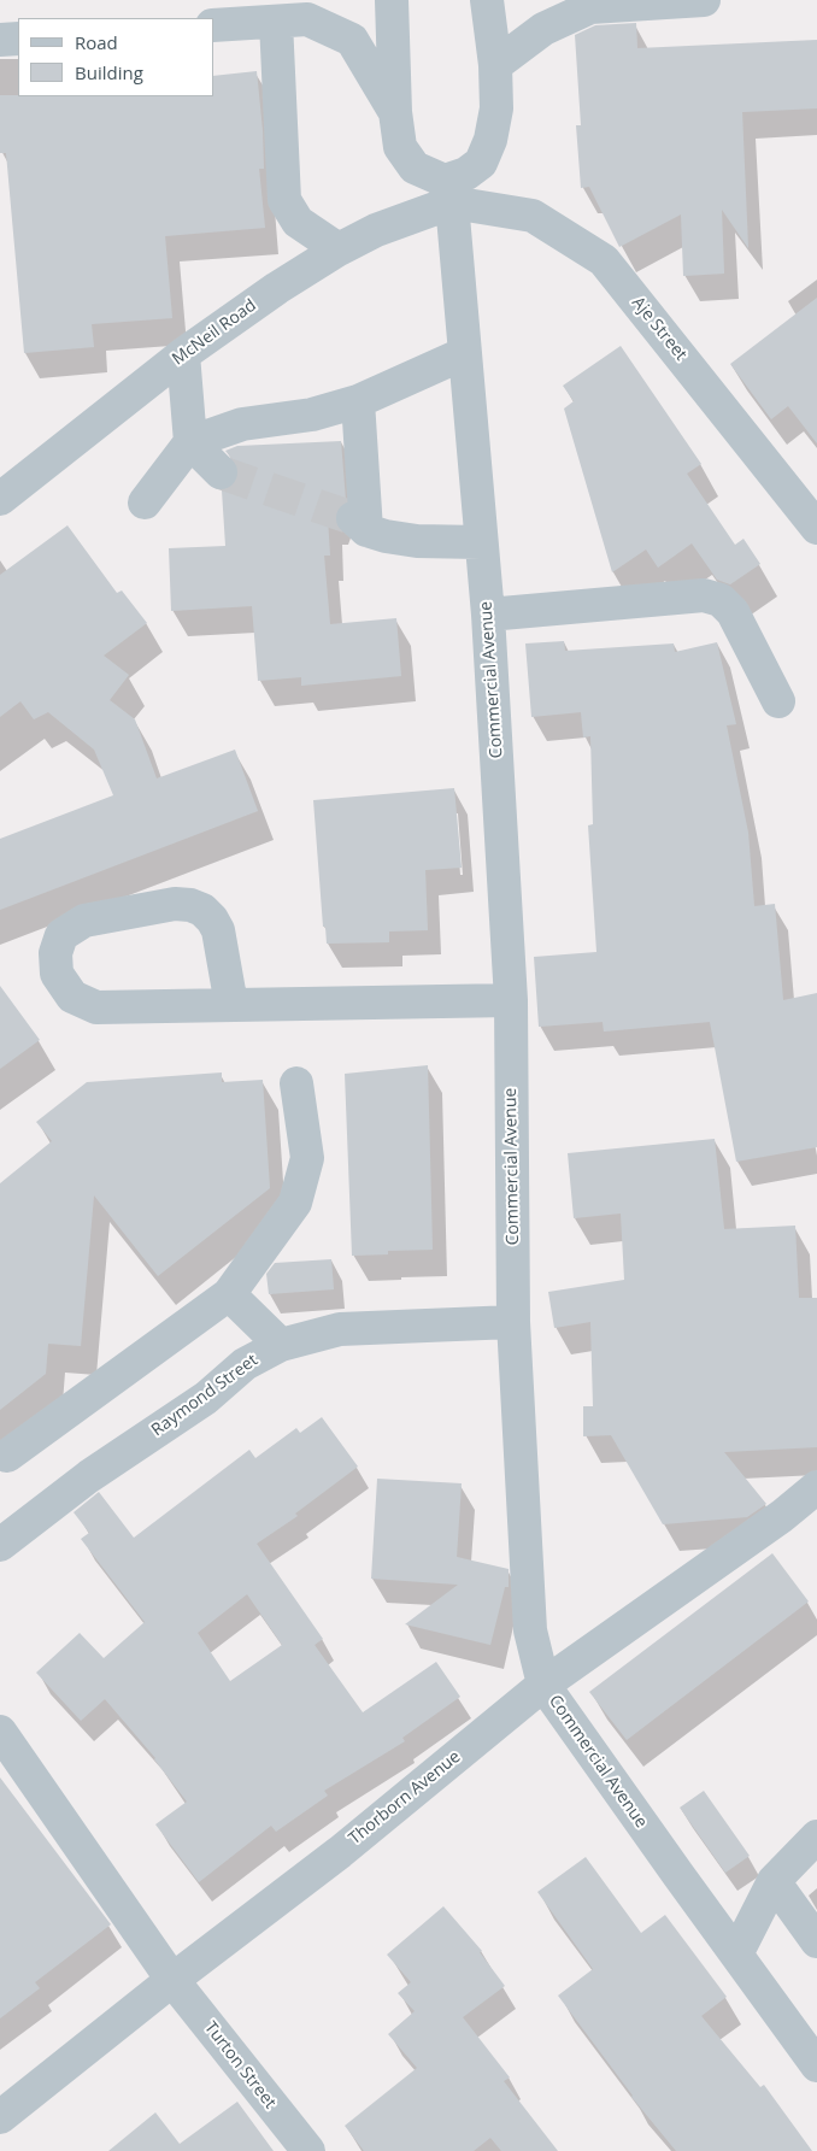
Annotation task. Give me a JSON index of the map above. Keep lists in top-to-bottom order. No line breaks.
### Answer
{"streets":{"street":["Aje Street","McNeil Road","Commercial Avenue","Raymond Street","Thorborn Avenue","Turton Street"]},"crossings":[["Aje Street","McNeil Road"],["Aje Street","Commercial Avenue"],["McNeil Road","Commercial Avenue"],["Commercial Avenue","Raymond Street"],["Commercial Avenue","Thorborn Avenue"],["Thorborn Avenue","Turton Street"]],"legend":["Road","Building"]}
